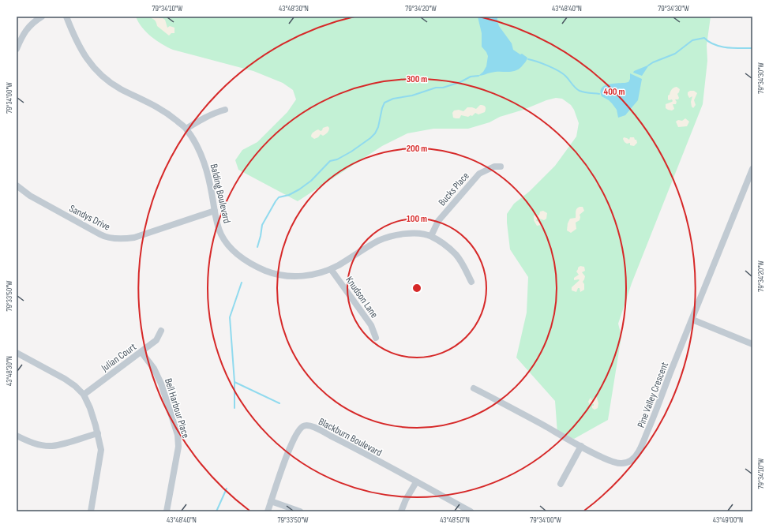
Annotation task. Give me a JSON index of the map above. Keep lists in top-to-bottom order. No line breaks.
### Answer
{"streets":{"street":["Bucks Place","Balding Boulevard","Sandys Drive","Knudson Lane","Julian Court","Pine Valley Crescent","Bell Harbour Place","Blackburn Boulevard"]},"crossings":[["Bucks Place","Balding Boulevard"],["Balding Boulevard","Sandys Drive"],["Balding Boulevard","Knudson Lane"],["Julian Court","Bell Harbour Place"]],"coordinates":["79°34'10\"W","43°48'30\"N","79°34'20\"W","43°48'40\"N","79°34'30\"W","79°34'00\"W","79°33'50\"W","43°48'50\"N","43°49'00\"N"],"rings":["300 m","400 m","200 m","100 m"]}
